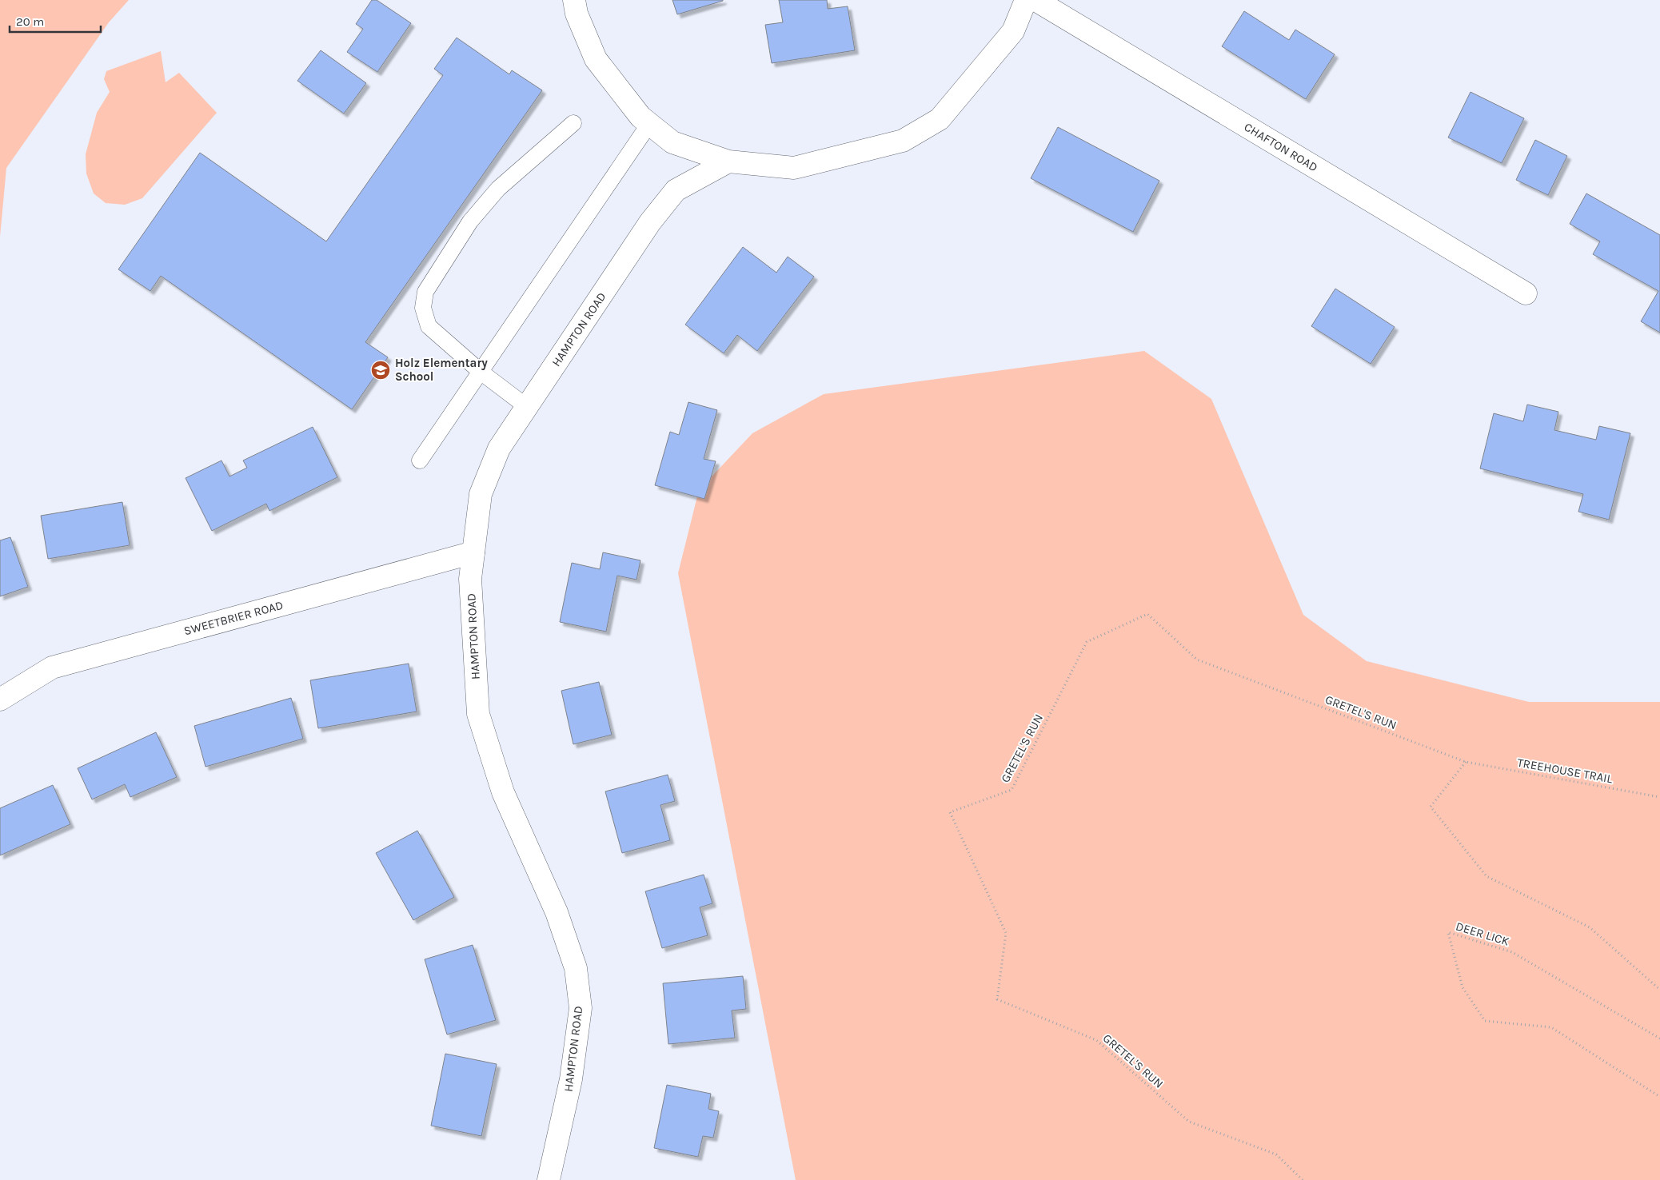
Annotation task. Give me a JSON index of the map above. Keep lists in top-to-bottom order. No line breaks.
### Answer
{"streets":{"street":["CHAFTON ROAD","HAMPTON ROAD","SWEETBRIER ROAD"],"path":["GRETEL'S RUN","TREEHOUSE TRAIL","DEER LICK"]},"crossings":[["HAMPTON ROAD","SWEETBRIER ROAD"],["GRETEL'S RUN","TREEHOUSE TRAIL"]],"places":{"school or university":["Holz Elementary School"]},"scale_bar":"20 m"}
